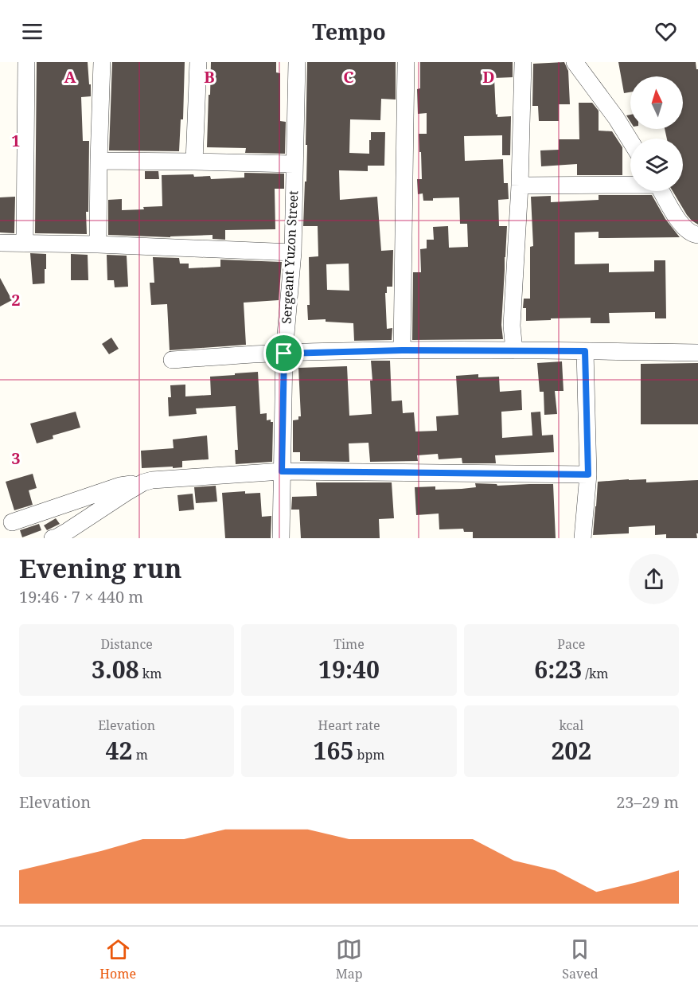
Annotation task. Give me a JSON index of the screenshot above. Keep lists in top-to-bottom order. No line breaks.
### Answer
{"streets":{"street":["Sergeant Yuzon Street"]},"north":"top","page":{"header":"Tempo","heading":["Evening run","19:46 · 7 × 440 m"],"stats":[["Distance","3.08 km"],["Time","19:40"],["Pace","6:23 /km"],["Elevation","42 m"],["Heart rate","165 bpm"],["kcal","202"]],"chart":["Elevation","23–29 m"],"tabs":["Home","Map","Saved"]},"grid":{"columns":["A","B","C","D"],"rows":["1","2","3"]}}
